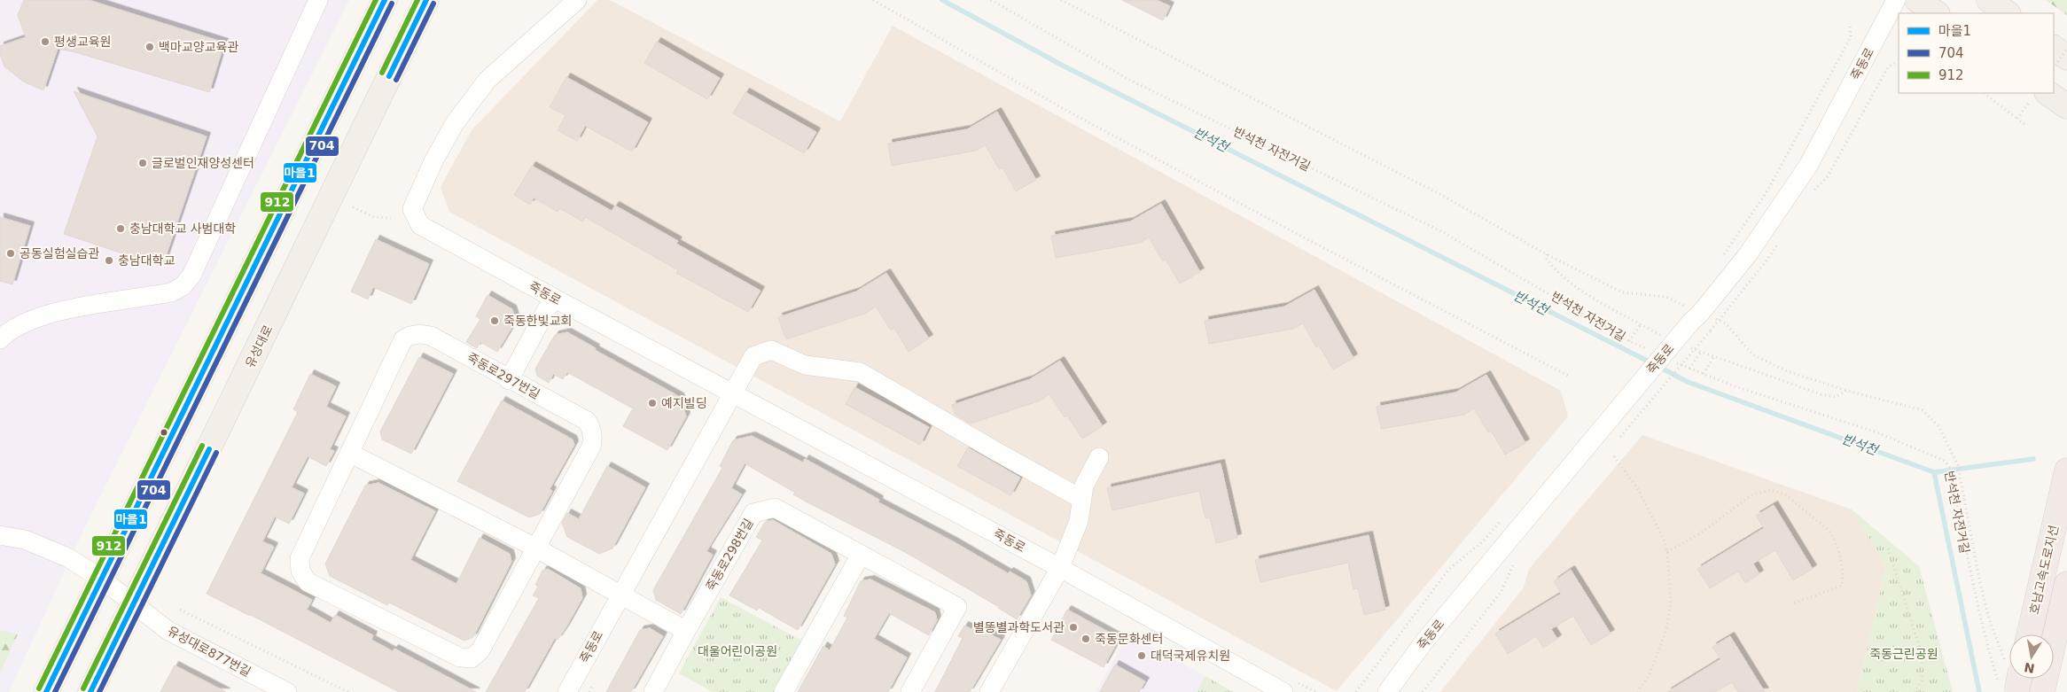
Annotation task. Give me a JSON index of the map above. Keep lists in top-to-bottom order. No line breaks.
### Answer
{"streets":{"highway":["호남고속도로지선"],"main road":["유성대로"],"street":["죽동로","죽동로297번길","죽동로298번길","유성대로877번길"],"path":["반석천 자전거길"]},"crossings":[["유성대로","유성대로877번길"]],"water":["반석천"],"parks":["대울어린이공원","죽동근린공원"],"places":["평생교육원","백마교양교육관","글로벌인재양성센터","충남대학교 사범대학","공동실험실습관","충남대학교","죽동한빛교회","예지빌딩","별똥별과학도서관","죽동문화센터","대덕국제유치원"],"lines":["transit line 마을1","transit line 912","transit line 704"],"legend":["마을1","704","912"],"north":"bottom"}
